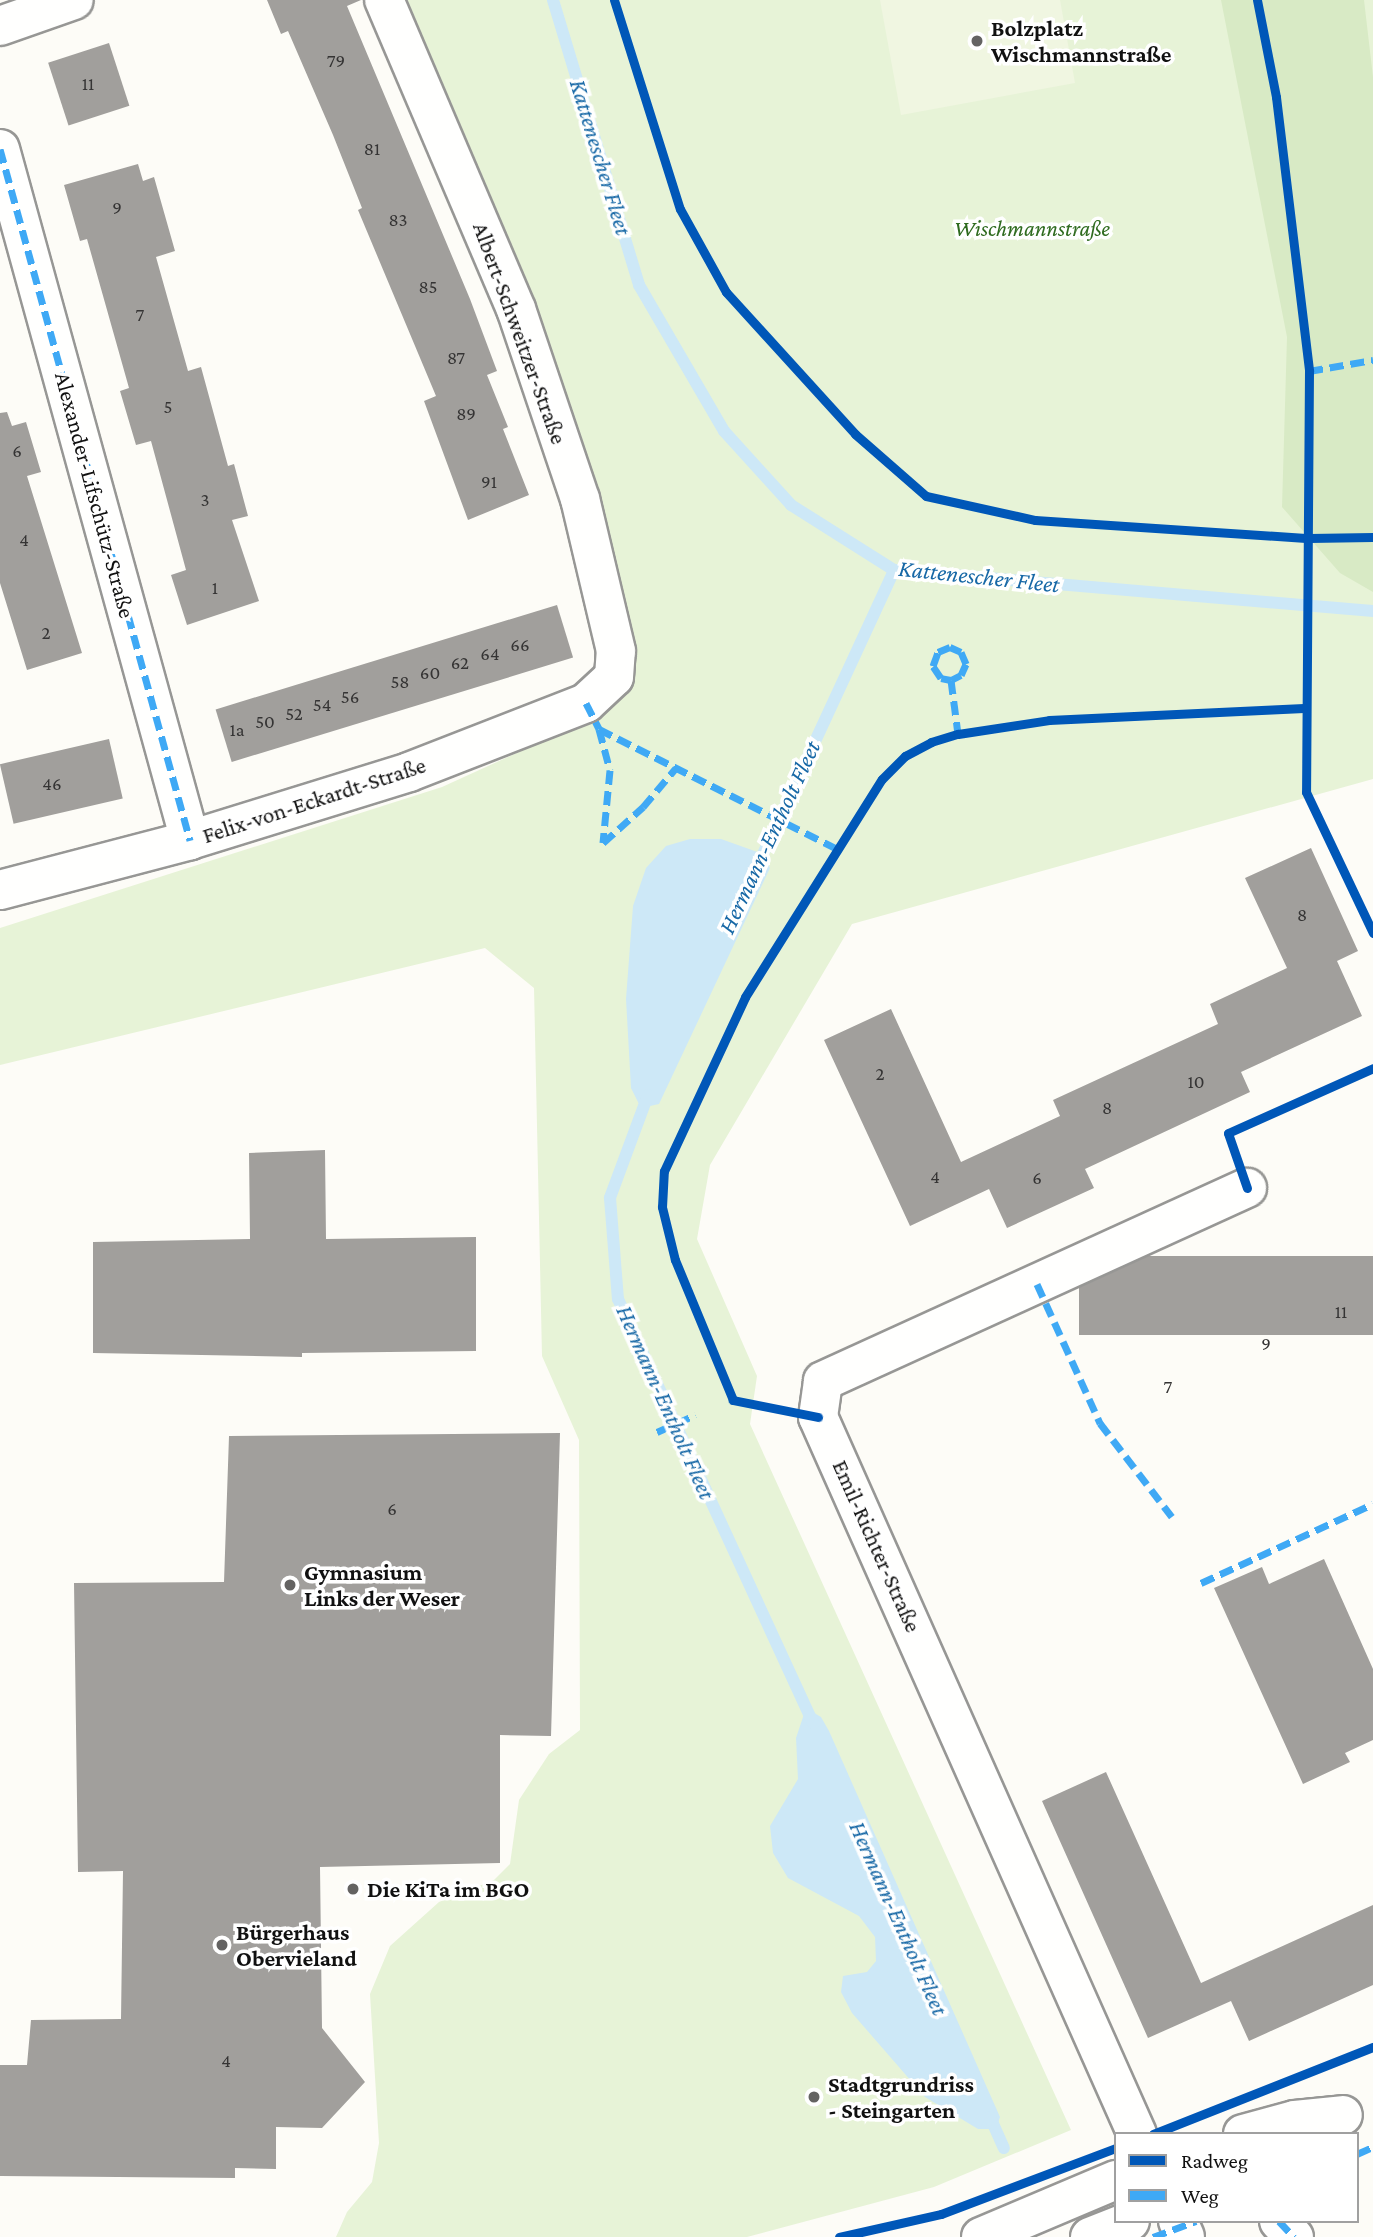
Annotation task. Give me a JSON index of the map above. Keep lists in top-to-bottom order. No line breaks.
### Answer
{"streets":{"street":["Albert-Schweitzer-Straße","Alexander-Lifschütz-Straße","Felix-von-Eckardt-Straße","Emil-Richter-Straße"]},"crossings":[["Albert-Schweitzer-Straße","Felix-von-Eckardt-Straße"],["Alexander-Lifschütz-Straße","Felix-von-Eckardt-Straße"]],"water":["Kattenescher Fleet","Hermann-Entholt Fleet"],"parks":["Wischmannstraße"],"places":["Bolzplatz Wischmannstraße","Gymnasium Links der Weser","Die KiTa im BGO","Bürgerhaus Obervieland","Stadtgrundriss - Steingarten"],"house_numbers":["79","11","81","9","83","85","7","87","5","89","6","91","3","4","1","2","66","64","62","60","58","56","54","52","50","1a","46","8","2","10","8","4","6","11","9","7","6","4"],"legend":["Radweg","Weg"]}
